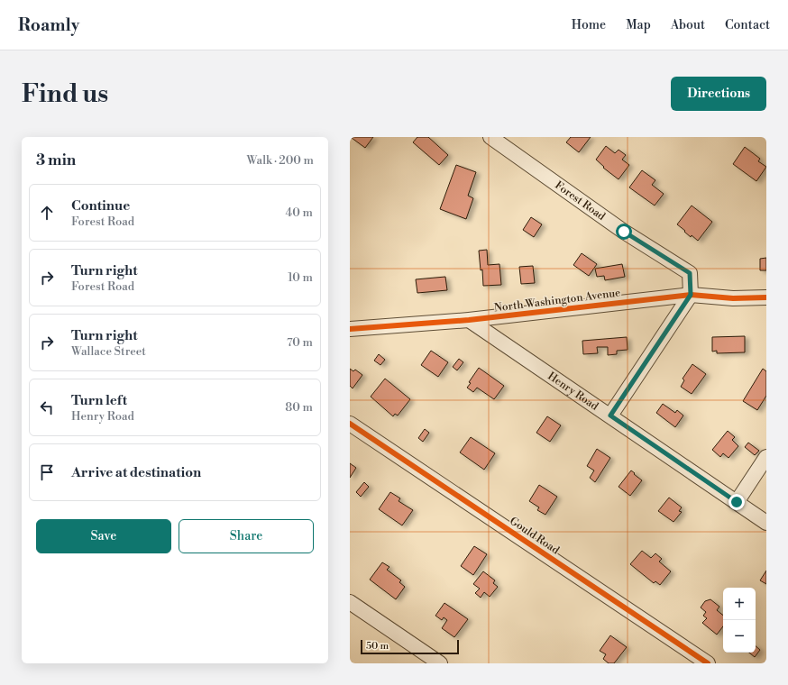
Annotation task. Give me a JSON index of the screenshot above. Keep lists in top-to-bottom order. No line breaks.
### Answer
{"streets":{"street":["Forest Road","North Washington Avenue","Henry Road","Gould Road"]},"crossings":[["Forest Road","North Washington Avenue"],["North Washington Avenue","Henry Road"]],"scale_bar":"50 m","page":{"header":"Roamly","nav":["Home","Map","About","Contact"],"buttons":["Directions",["Save","Share"]],"title":"Find us","heading":["3 min","Walk · 200 m"],"list":[["Continue","Forest Road","40 m"],["Turn right","Forest Road","10 m"],["Turn right","Wallace Street","70 m"],["Turn left","Henry Road","80 m"],"Arrive at destination"],"map_buttons":["+","−"],"scale":"50 m"}}
